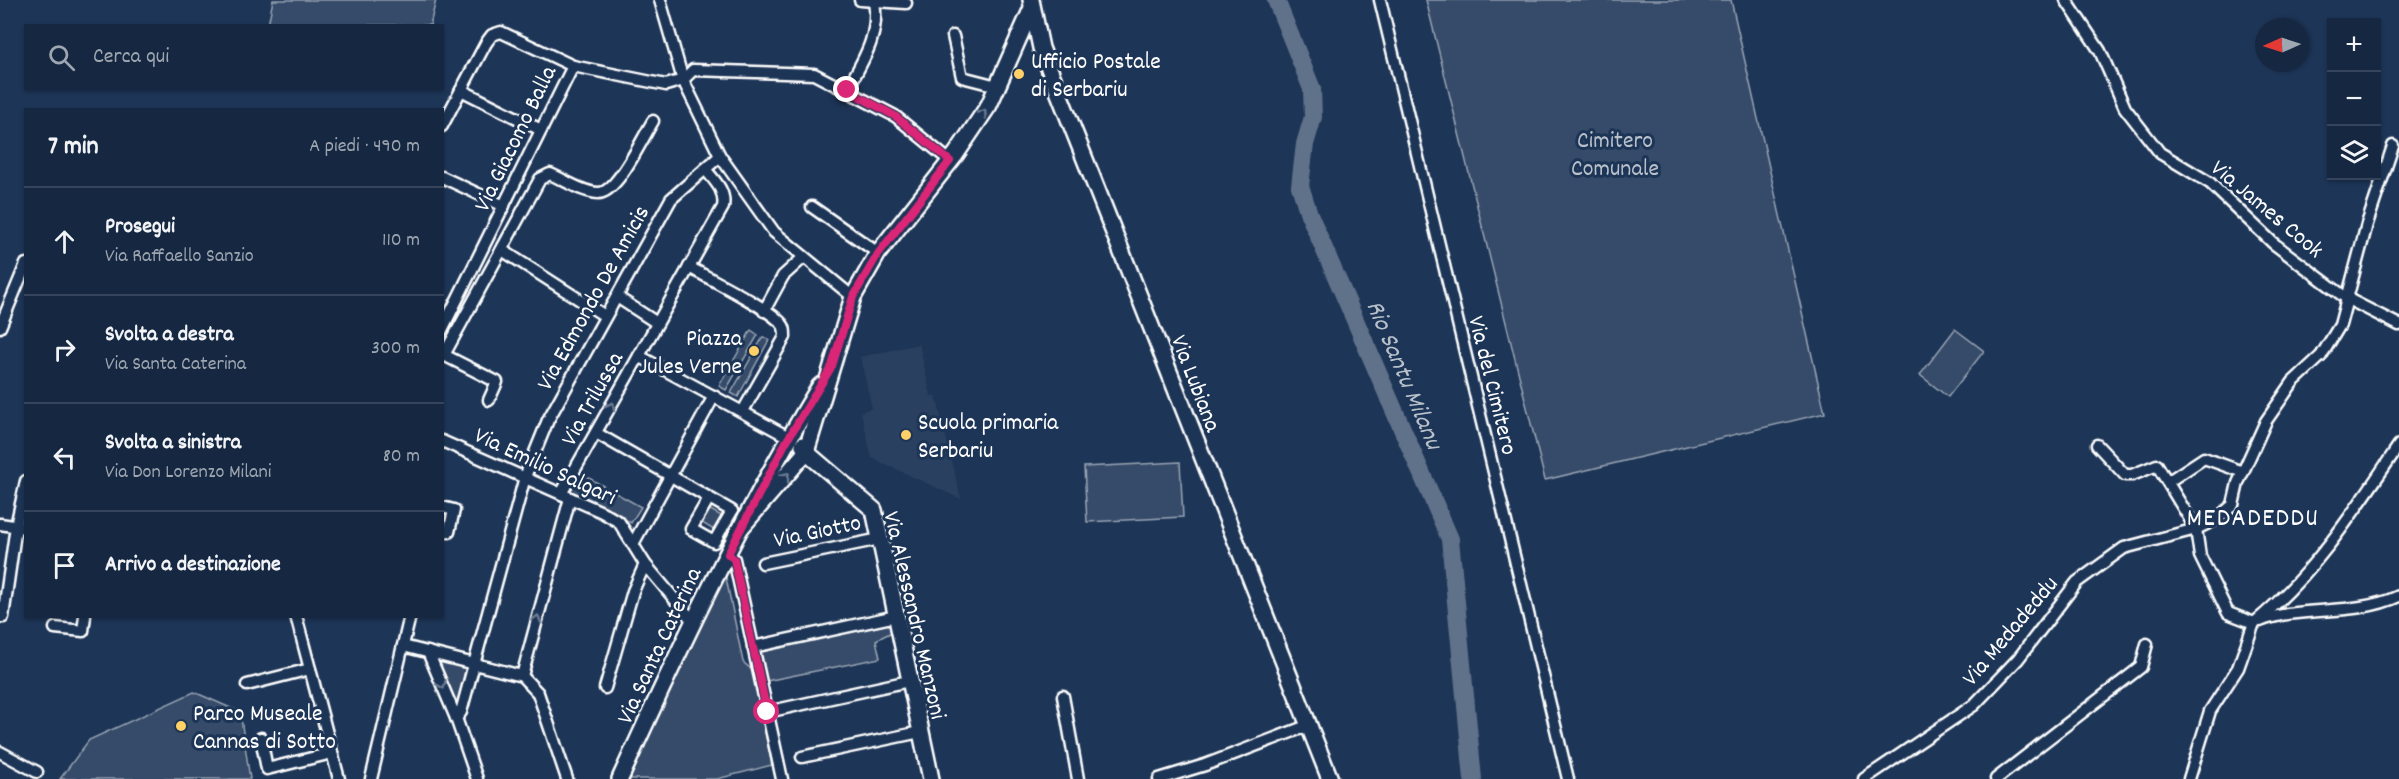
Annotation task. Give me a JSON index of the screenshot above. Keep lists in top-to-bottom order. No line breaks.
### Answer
{"streets":{"street":["Via Giacomo Balla","Via James Cook","Via Edmondo De Amicis","Via Lubiana","Via del Cimitero","Via Trilussa","Via Emilio Salgari","Via Giotto","Via Alessandro Manzoni","Via Medadeddu","Via Santa Caterina"]},"crossings":[["Via Giacomo Balla","Via Santa Caterina"],["Via James Cook","Via Medadeddu"],["Via Edmondo De Amicis","Via Trilussa"],["Via Edmondo De Amicis","Via Emilio Salgari"],["Via Lubiana","Via Santa Caterina"],["Via Trilussa","Via Emilio Salgari"],["Via Emilio Salgari","Via Santa Caterina"],["Via Giotto","Via Alessandro Manzoni"],["Via Alessandro Manzoni","Via Santa Caterina"]],"districts":["MEDADEDDU"],"water":["Rio Santu Milanu"],"parks":["Cimitero Comunale"],"places":["Ufficio Postale di Serbariu","Piazza Jules Verne","Scuola primaria Serbariu","Parco Museale Cannas di Sotto"],"north":"left","page":{"map_buttons":["+","−"],"search":"Cerca qui","heading":["7 min","A piedi · 490 m"],"list":[["Prosegui","Via Raffaello Sanzio","110 m"],["Svolta a destra","Via Santa Caterina","300 m"],["Svolta a sinistra","Via Don Lorenzo Milani","80 m"],"Arrivo a destinazione"]}}
